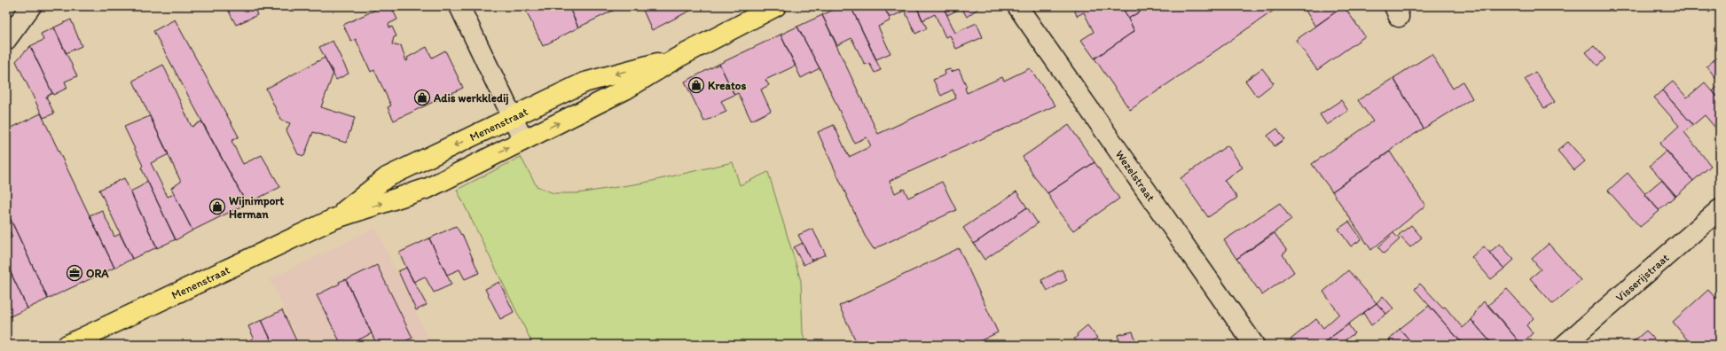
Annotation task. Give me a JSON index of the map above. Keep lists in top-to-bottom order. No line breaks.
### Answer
{"streets":{"main road":["Menenstraat"],"street":["Wezelstraat","Visserijstraat"]},"places":{"shop":["Kreatos","Adis werkkledij","Wijnimport Herman"],"office":["ORA"]}}
